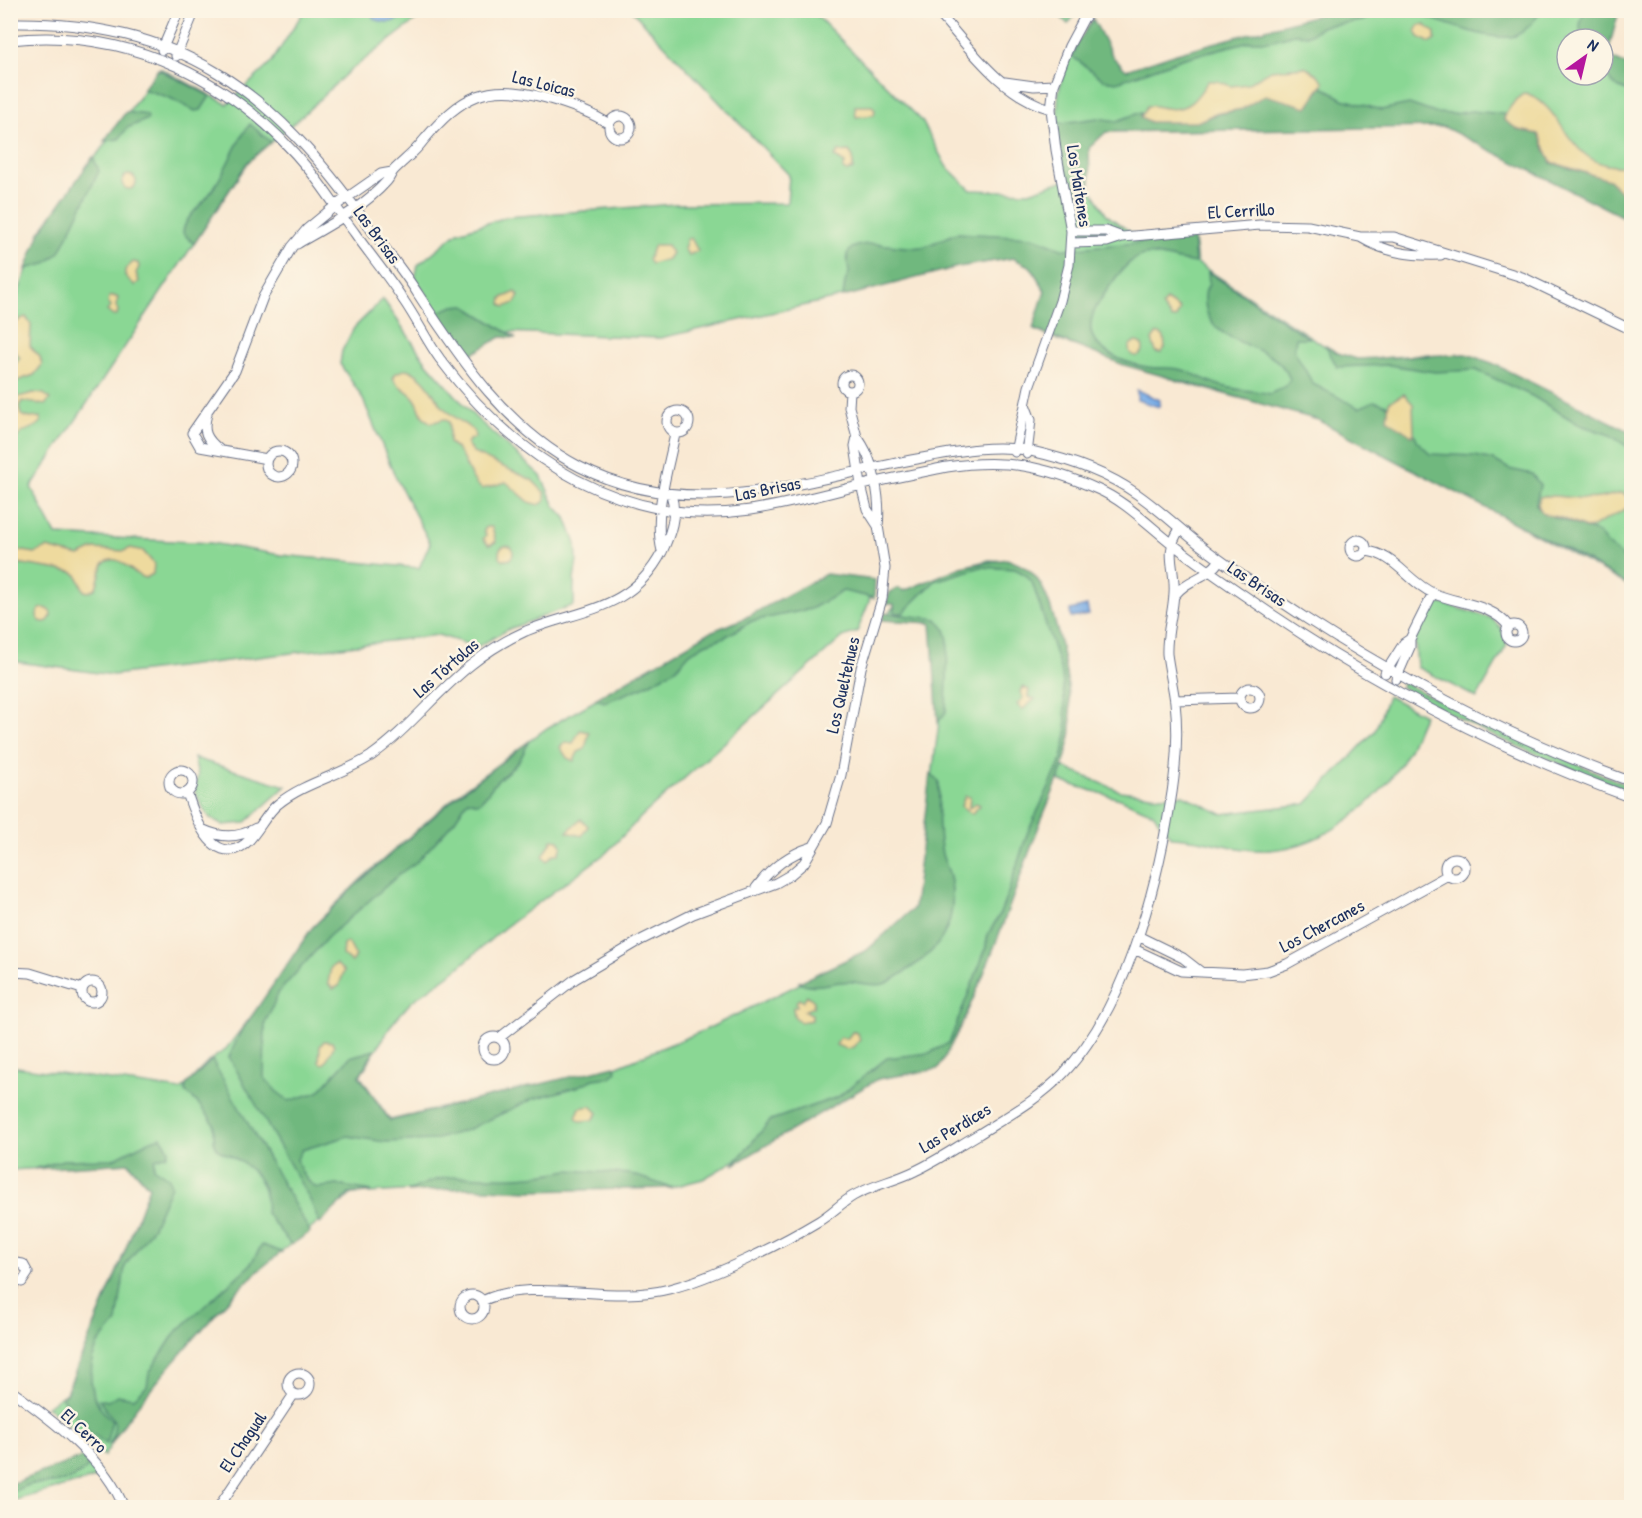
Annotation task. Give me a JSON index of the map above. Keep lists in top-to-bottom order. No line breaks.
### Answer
{"streets":{"street":["Las Loicas","Los Maitenes","El Cerrillo","Las Brisas","Las Tórtolas","Los Queltehues","Los Chercanes","Las Perdices","El Cerro","El Chagual"]},"crossings":[["Las Loicas","Las Brisas"],["Los Maitenes","El Cerrillo"],["Los Maitenes","Las Brisas"],["Las Brisas","Las Tórtolas"],["Las Brisas","Los Queltehues"],["Las Brisas","Las Perdices"],["Los Chercanes","Las Perdices"]],"north":"top right"}
